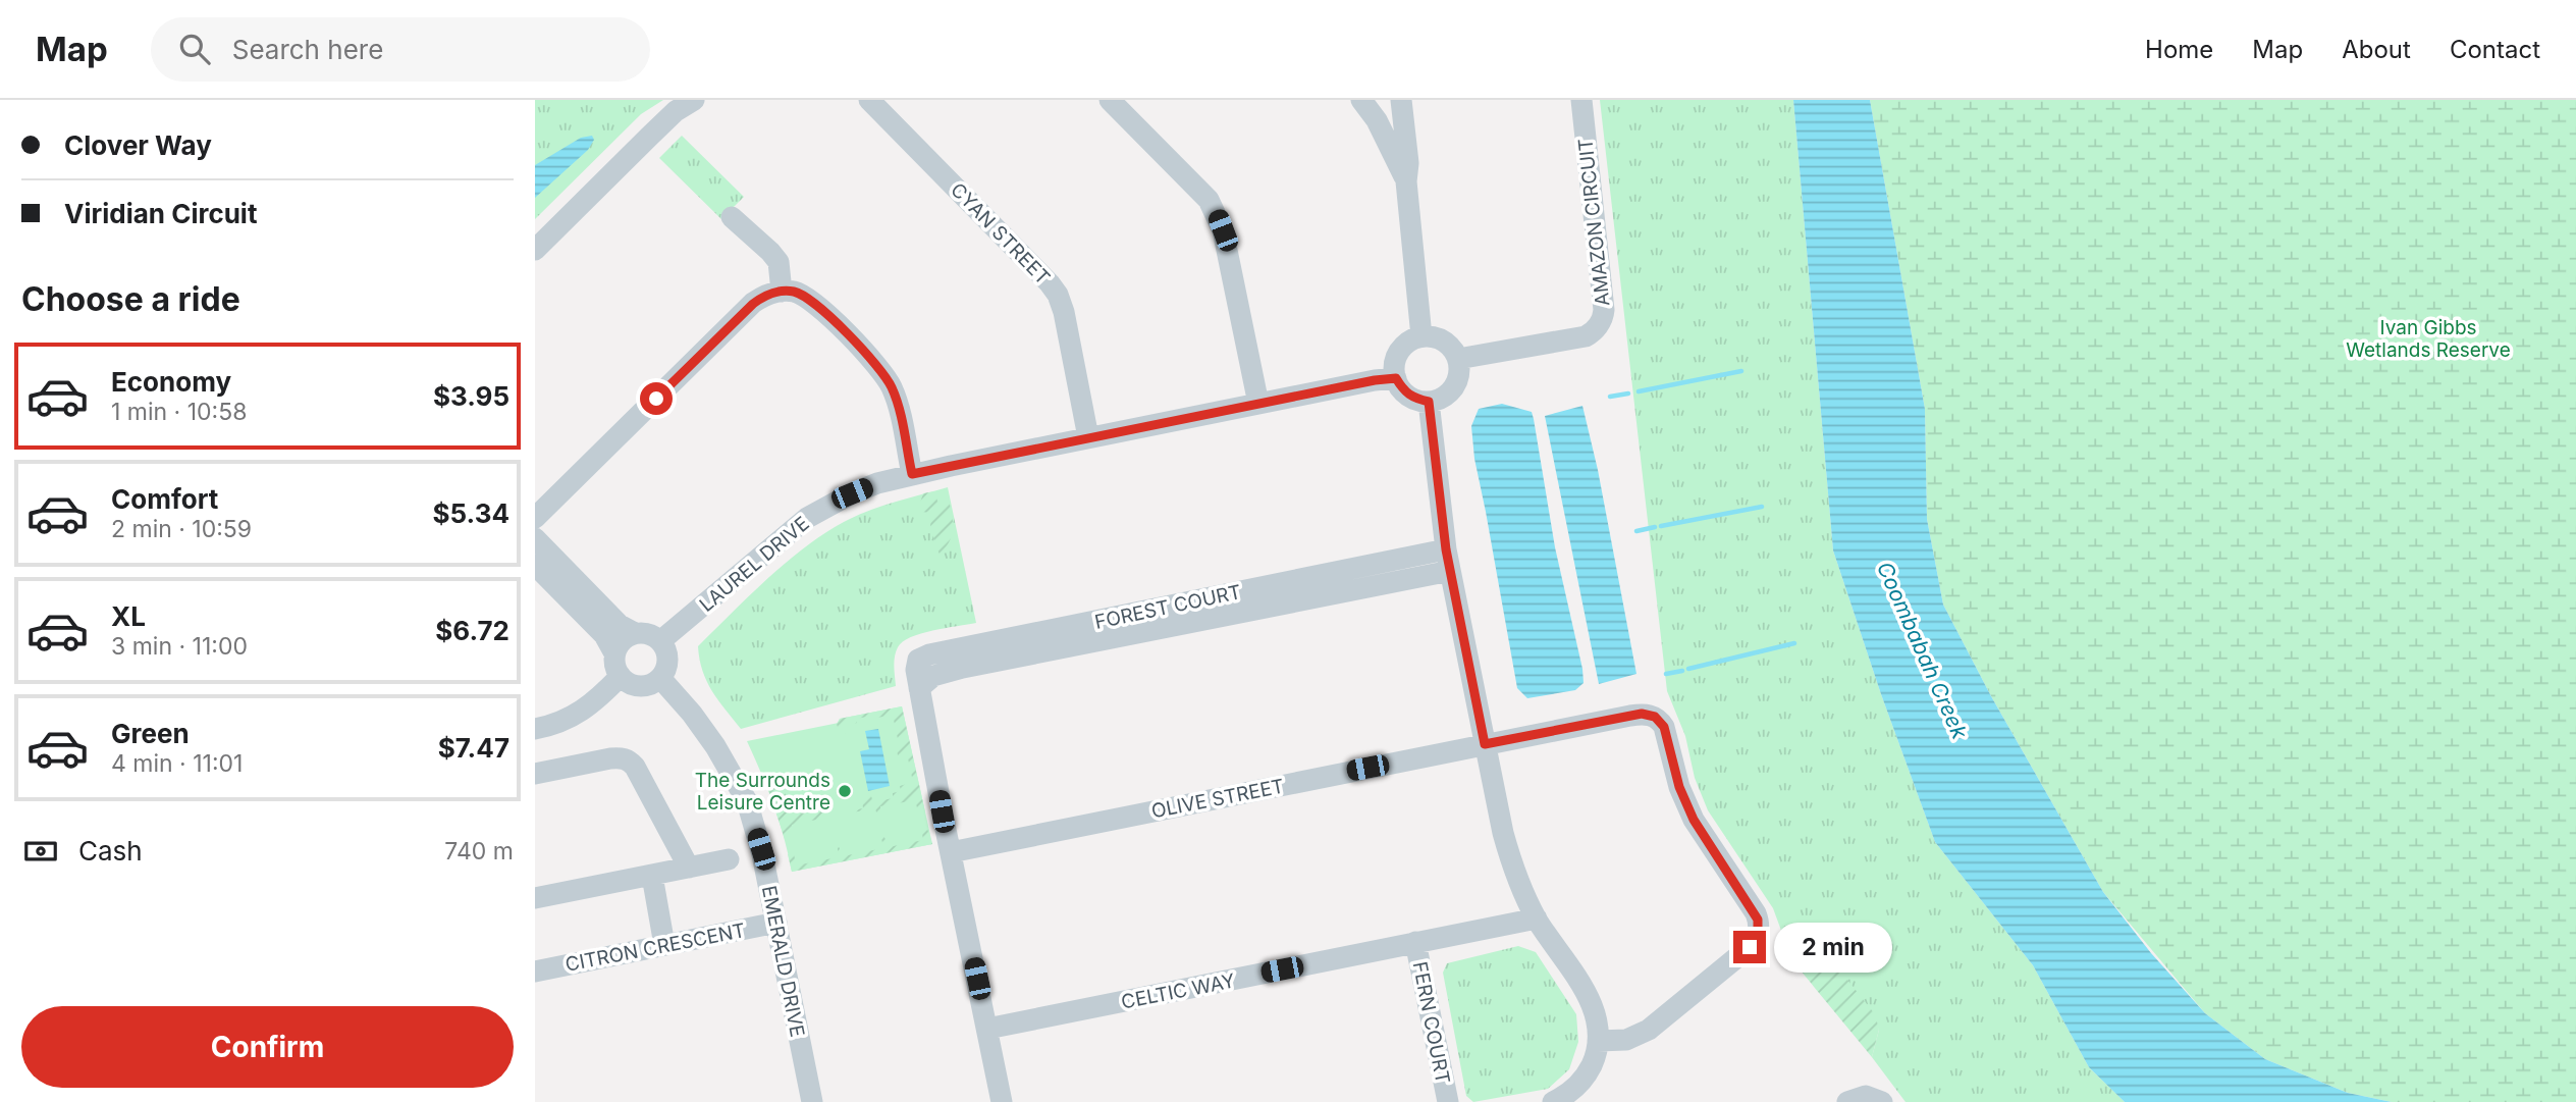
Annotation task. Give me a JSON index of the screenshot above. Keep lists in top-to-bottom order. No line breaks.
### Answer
{"streets":{"street":["AMAZON CIRCUIT","CYAN STREET","LAUREL DRIVE","FOREST COURT","OLIVE STREET","CITRON CRESCENT","EMERALD DRIVE","CELTIC WAY","FERN COURT"]},"crossings":[["AMAZON CIRCUIT","LAUREL DRIVE"],["CYAN STREET","LAUREL DRIVE"],["LAUREL DRIVE","EMERALD DRIVE"],["FOREST COURT","OLIVE STREET"],["FOREST COURT","CELTIC WAY"],["CITRON CRESCENT","EMERALD DRIVE"],["CELTIC WAY","FERN COURT"]],"water":["Coombabah Creek"],"parks":["Ivan Gibbs Wetlands Reserve"],"places":["The Surrounds Leisure Centre"],"page":{"header":"Map","search":"Search here","nav":["Home","Map","About","Contact"],"banner":["Clover Way","Viridian Circuit"],"heading":"Choose a ride","list":[{"name":"Economy","note":"1 min · 10:58","value":"$3.95"},{"name":"Comfort","note":"2 min · 10:59","value":"$5.34"},{"name":"XL","note":"3 min · 11:00","value":"$6.72"},{"name":"Green","note":"4 min · 11:01","value":"$7.47"}],"pay":["Cash","740 m"],"bubble":"2 min","buttons":"Confirm"}}
